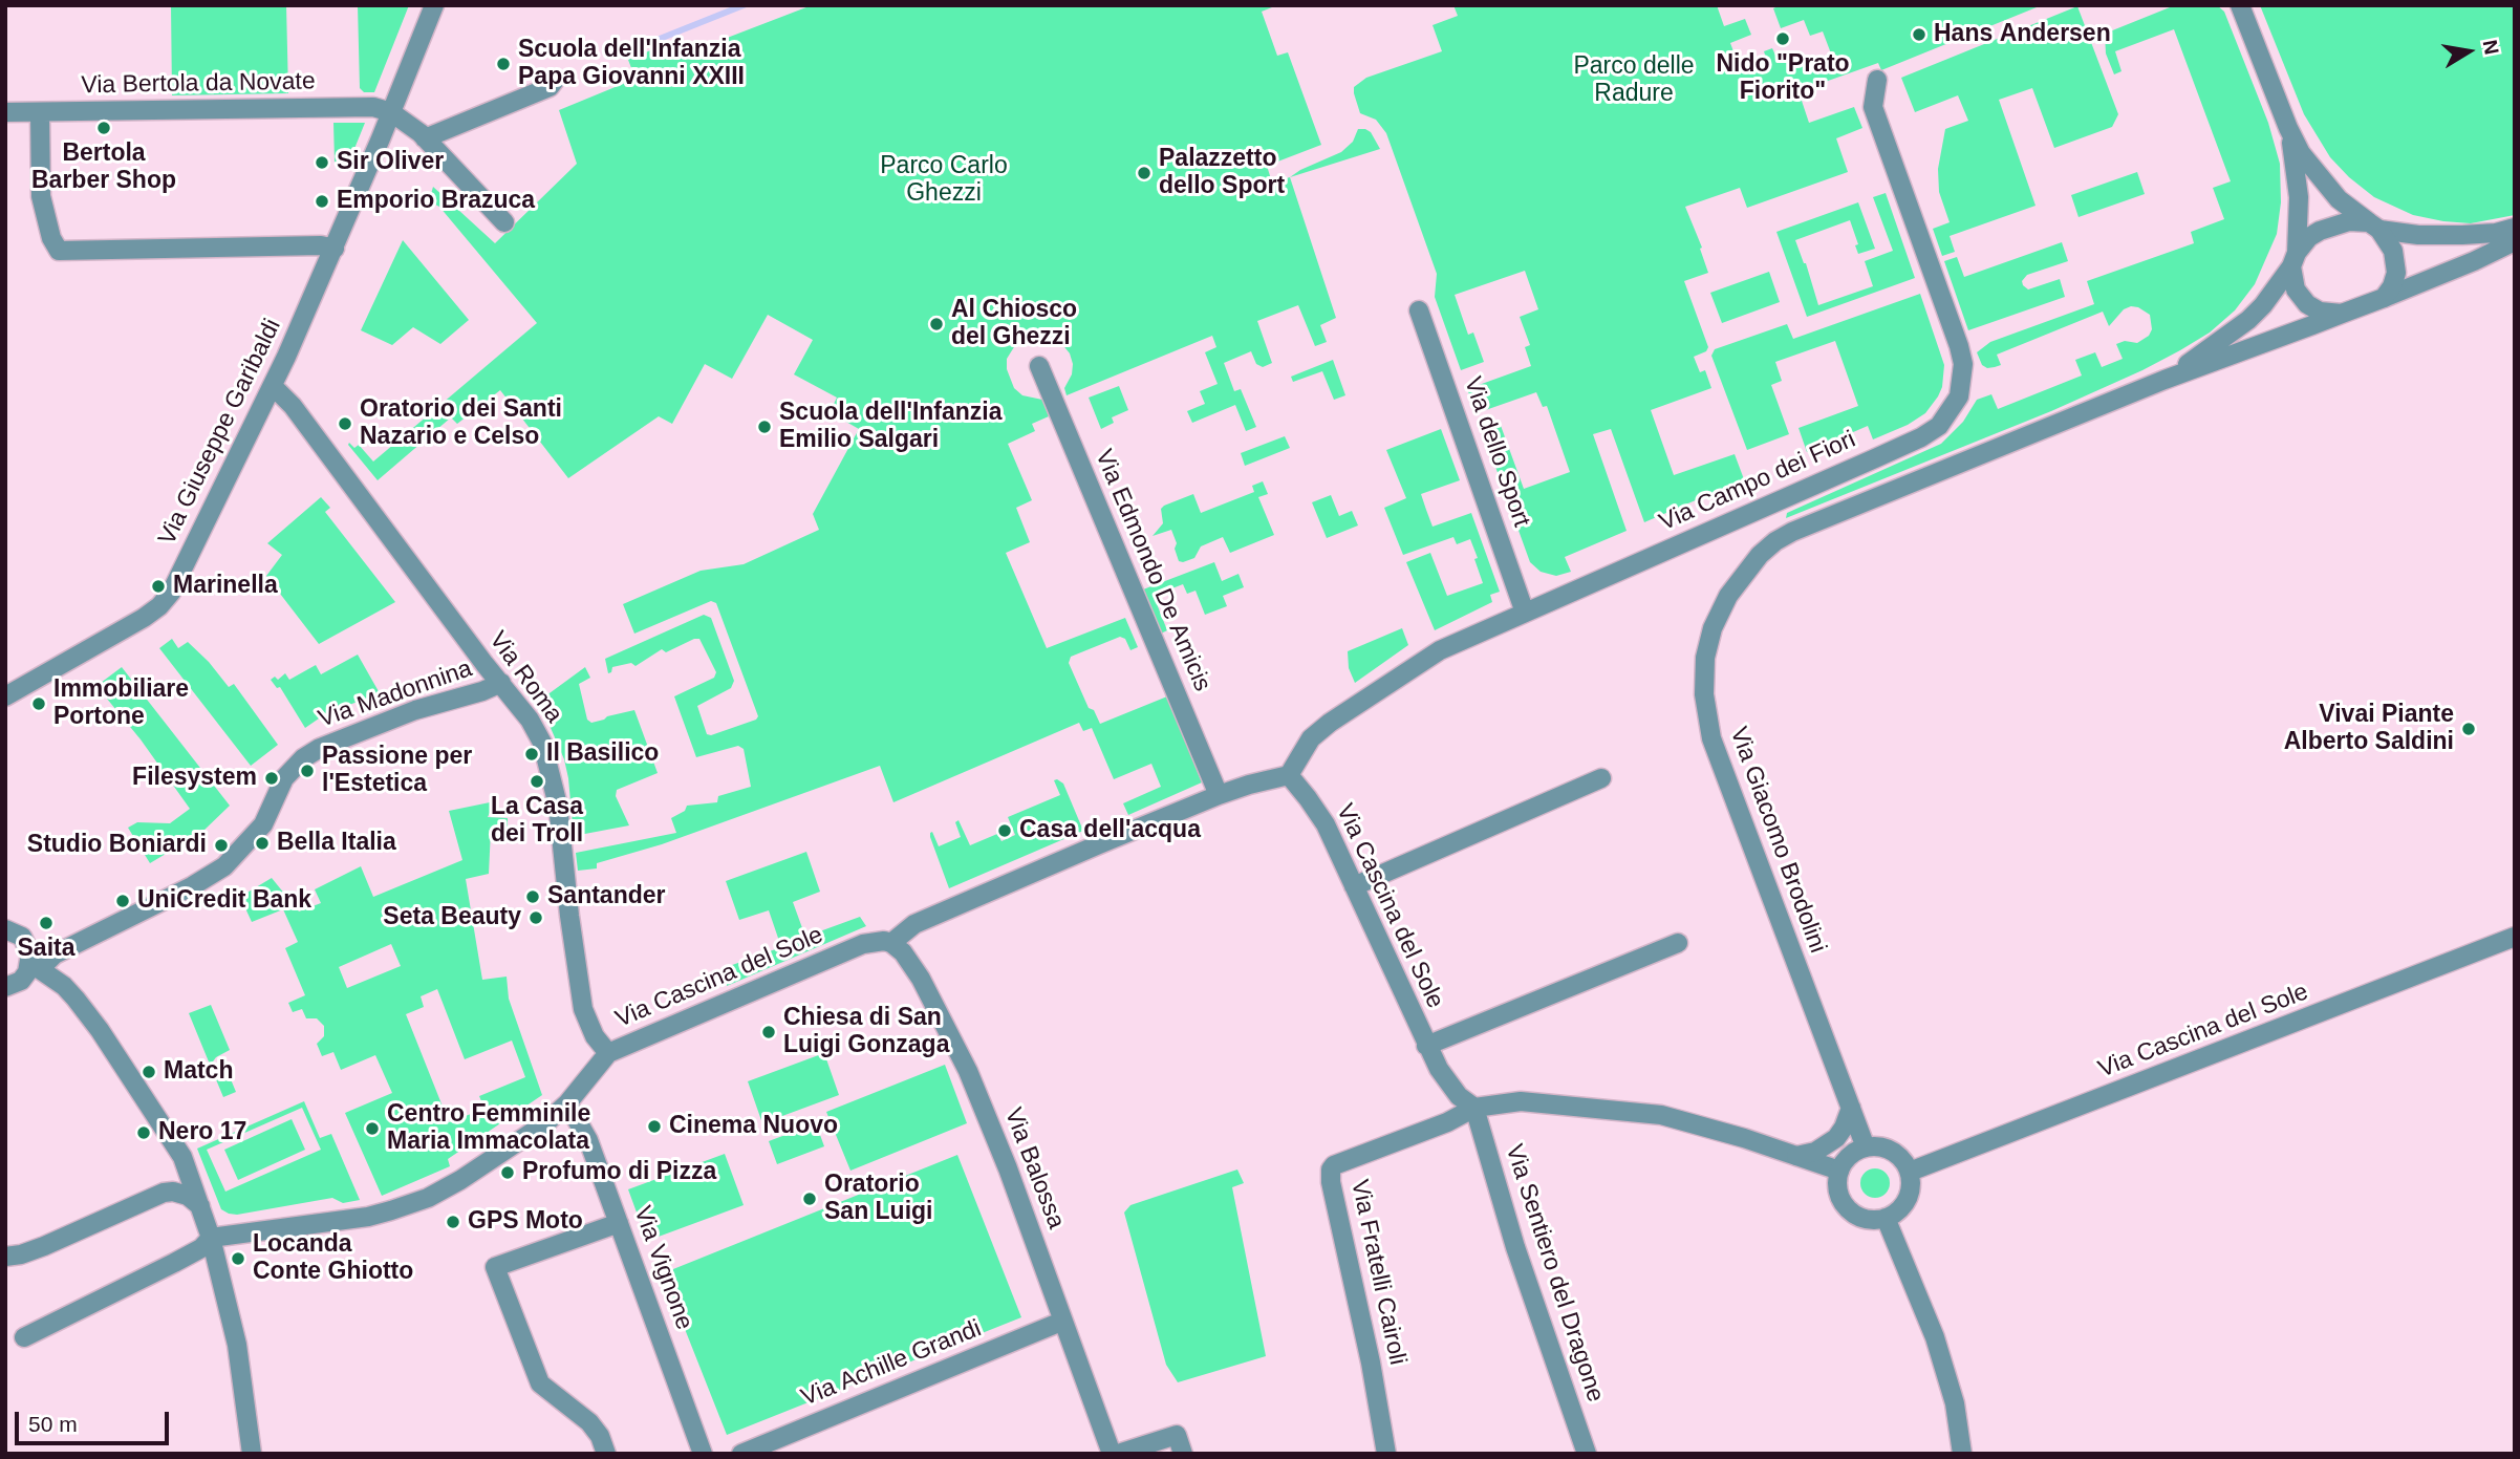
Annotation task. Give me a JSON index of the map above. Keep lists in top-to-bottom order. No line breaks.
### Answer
{"streets":{"street":["Via Bertola da Novate","Via Giuseppe Garibaldi","Via dello Sport","Via Campo dei Fiori","Via Edmondo De Amicis","Via Roma","Via Madonnina","Via Giacomo Brodolini","Via Cascina del Sole","Via Balossa","Via Vignone","Via Fratelli Cairoli","Via Sentiero del Dragone","Via Achille Grandi"]},"crossings":[["Via Bertola da Novate","Via Giuseppe Garibaldi"],["Via Giuseppe Garibaldi","Via Roma"],["Via dello Sport","Via Campo dei Fiori"],["Via Campo dei Fiori","Via Cascina del Sole"],["Via Roma","Via Madonnina"],["Via Roma","Via Cascina del Sole"],["Via Giacomo Brodolini","Via Cascina del Sole"],["Via Cascina del Sole","Via Balossa"],["Via Cascina del Sole","Via Vignone"],["Via Cascina del Sole","Via Fratelli Cairoli"],["Via Cascina del Sole","Via Sentiero del Dragone"],["Via Balossa","Via Achille Grandi"],["Via Fratelli Cairoli","Via Sentiero del Dragone"]],"parks":["Parco delle Radure","Parco Carlo Ghezzi"],"places":["Hans Andersen","Nido \"Prato Fiorito\"","Scuola dell'Infanzia Papa Giovanni XXIII","Bertola Barber Shop","Sir Oliver","Palazzetto dello Sport","Emporio Brazuca","Al Chiosco del Ghezzi","Oratorio dei Santi Nazario e Celso","Scuola dell'Infanzia Emilio Salgari","Marinella","Immobiliare Portone","Vivai Piante Alberto Saldini","Il Basilico","Passione per l'Estetica","Filesystem","La Casa dei Troll","Casa dell'acqua","Bella Italia","Studio Boniardi","Santander","UniCredit Bank","Seta Beauty","Saita","Chiesa di San Luigi Gonzaga","Match","Cinema Nuovo","Centro Femminile Maria Immacolata","Nero 17","Profumo di Pizza","Oratorio San Luigi","GPS Moto","Locanda Conte Ghiotto"],"scale_bar":"50 m","north":"right"}
